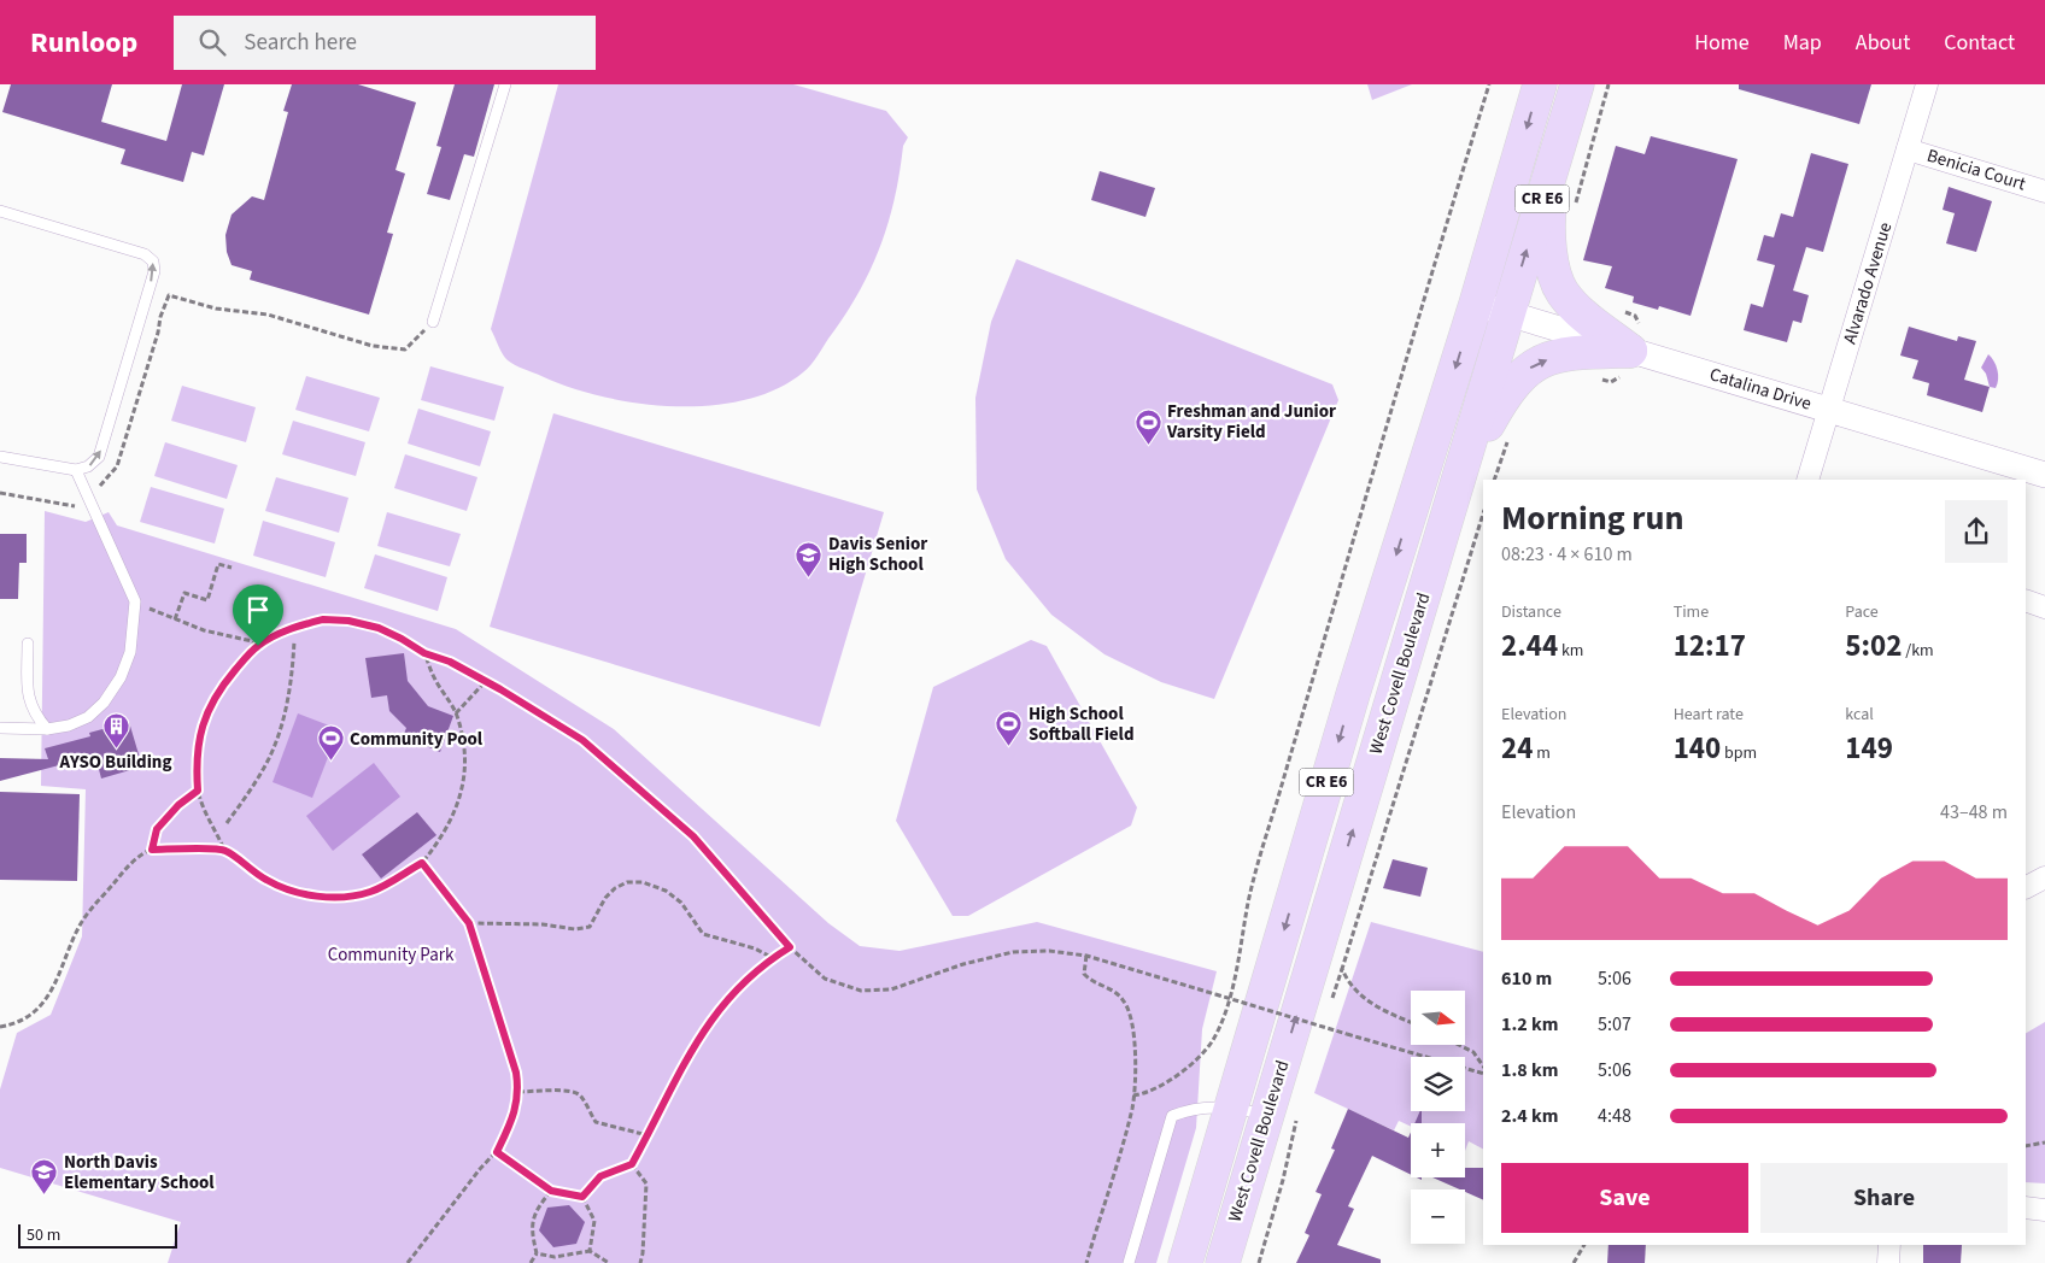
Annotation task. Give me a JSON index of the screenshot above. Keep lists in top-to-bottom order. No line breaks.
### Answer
{"streets":{"main road":["CR E6","West Covell Boulevard"],"street":["Benicia Court","Alvarado Avenue","Catalina Drive"]},"crossings":[["Benicia Court","Alvarado Avenue"],["Alvarado Avenue","Catalina Drive"],["Catalina Drive","West Covell Boulevard"]],"parks":["Community Park"],"places":{"sports":["Freshman and Junior Varsity Field","High School Softball Field","Community Pool"],"school or university":["Davis Senior High School","North Davis Elementary School"],"building":["AYSO Building"]},"scale_bar":"50 m","north":"right","page":{"header":"Runloop","search":"Search here","nav":["Home","Map","About","Contact"],"heading":["Morning run","08:23 · 4 × 610 m"],"stats":[["Distance","2.44 km"],["Time","12:17"],["Pace","5:02 /km"],["Elevation","24 m"],["Heart rate","140 bpm"],["kcal","149"]],"chart":["Elevation","43–48 m"],"list":[{"name":"610 m","note":"5:06"},{"name":"1.2 km","note":"5:07"},{"name":"1.8 km","note":"5:06"},{"name":"2.4 km","note":"4:48"}],"map_buttons":["+","−"],"buttons":["Save","Share"],"scale":"50 m"}}
